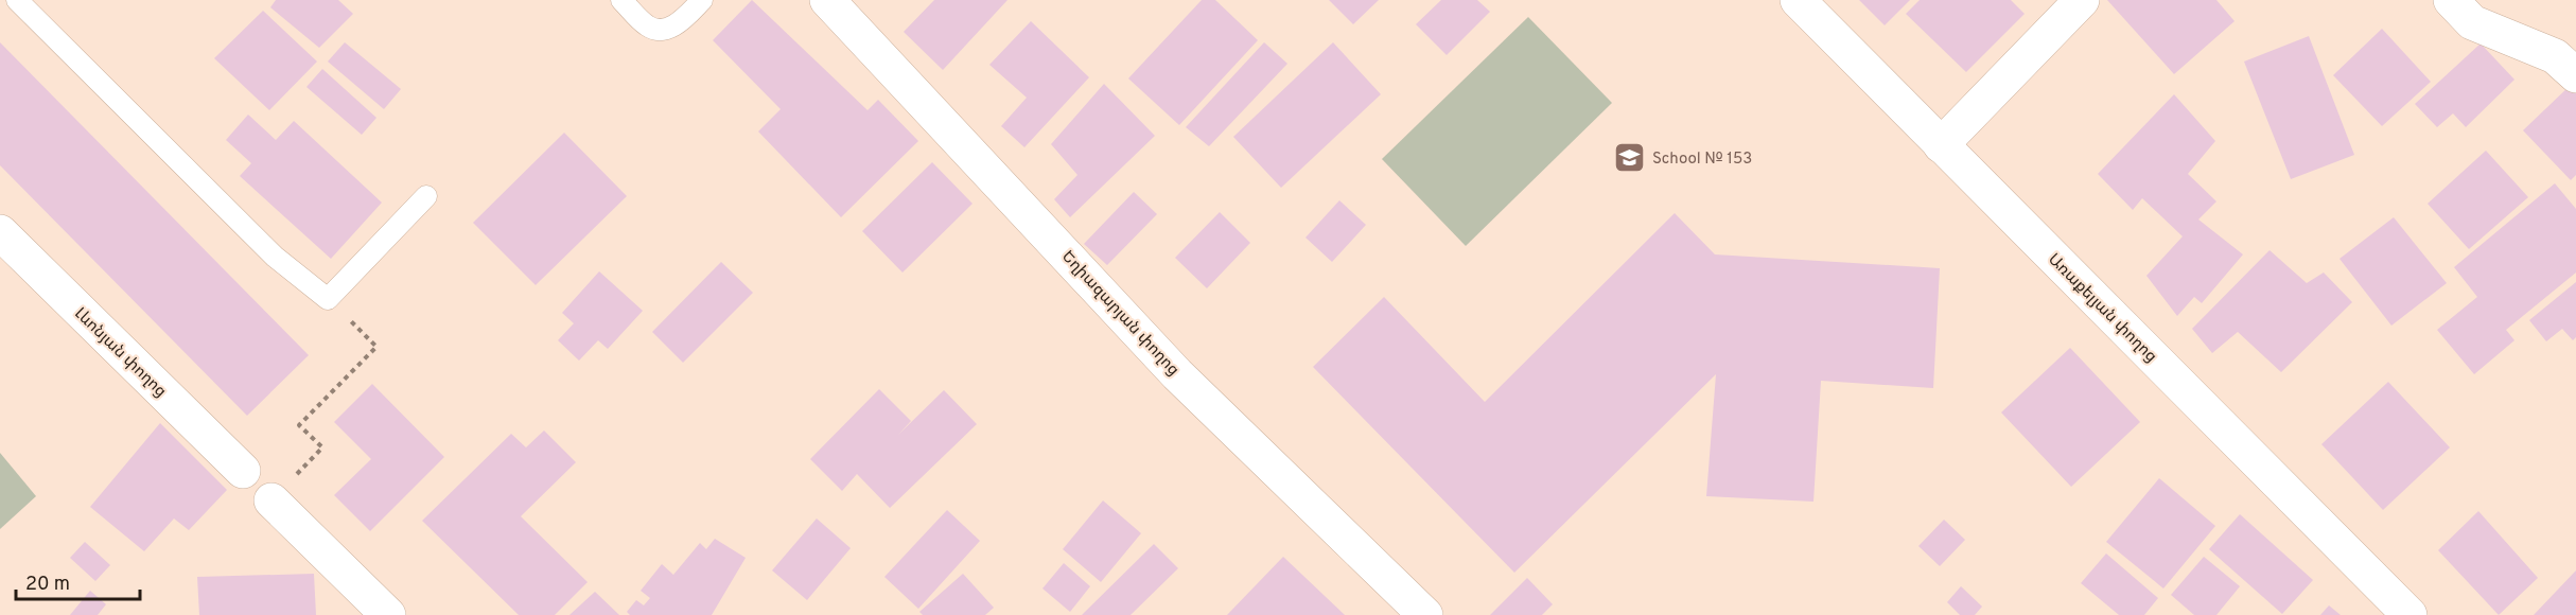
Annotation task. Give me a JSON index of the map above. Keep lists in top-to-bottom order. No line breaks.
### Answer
{"streets":{"street":["Առաքելյան փողոց","Եղիազարյան փողոց","Լևոնյան փողոց"]},"places":{"school or university":["School № 153"]},"scale_bar":"20 m"}
